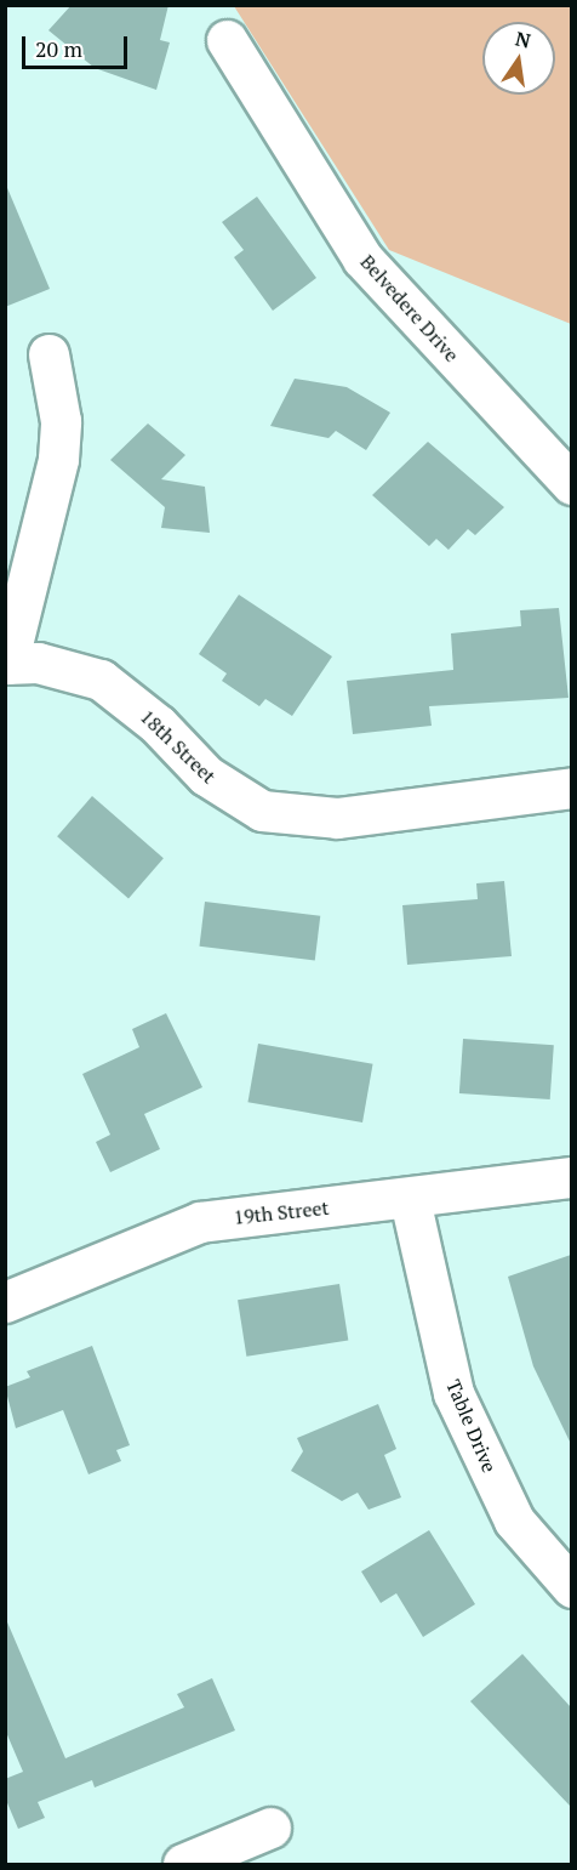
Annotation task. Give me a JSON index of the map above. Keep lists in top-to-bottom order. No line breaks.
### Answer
{"streets":{"street":["Belvedere Drive","18th Street","19th Street","Table Drive"]},"crossings":[["19th Street","Table Drive"]],"scale_bar":"20 m","north":"top"}
